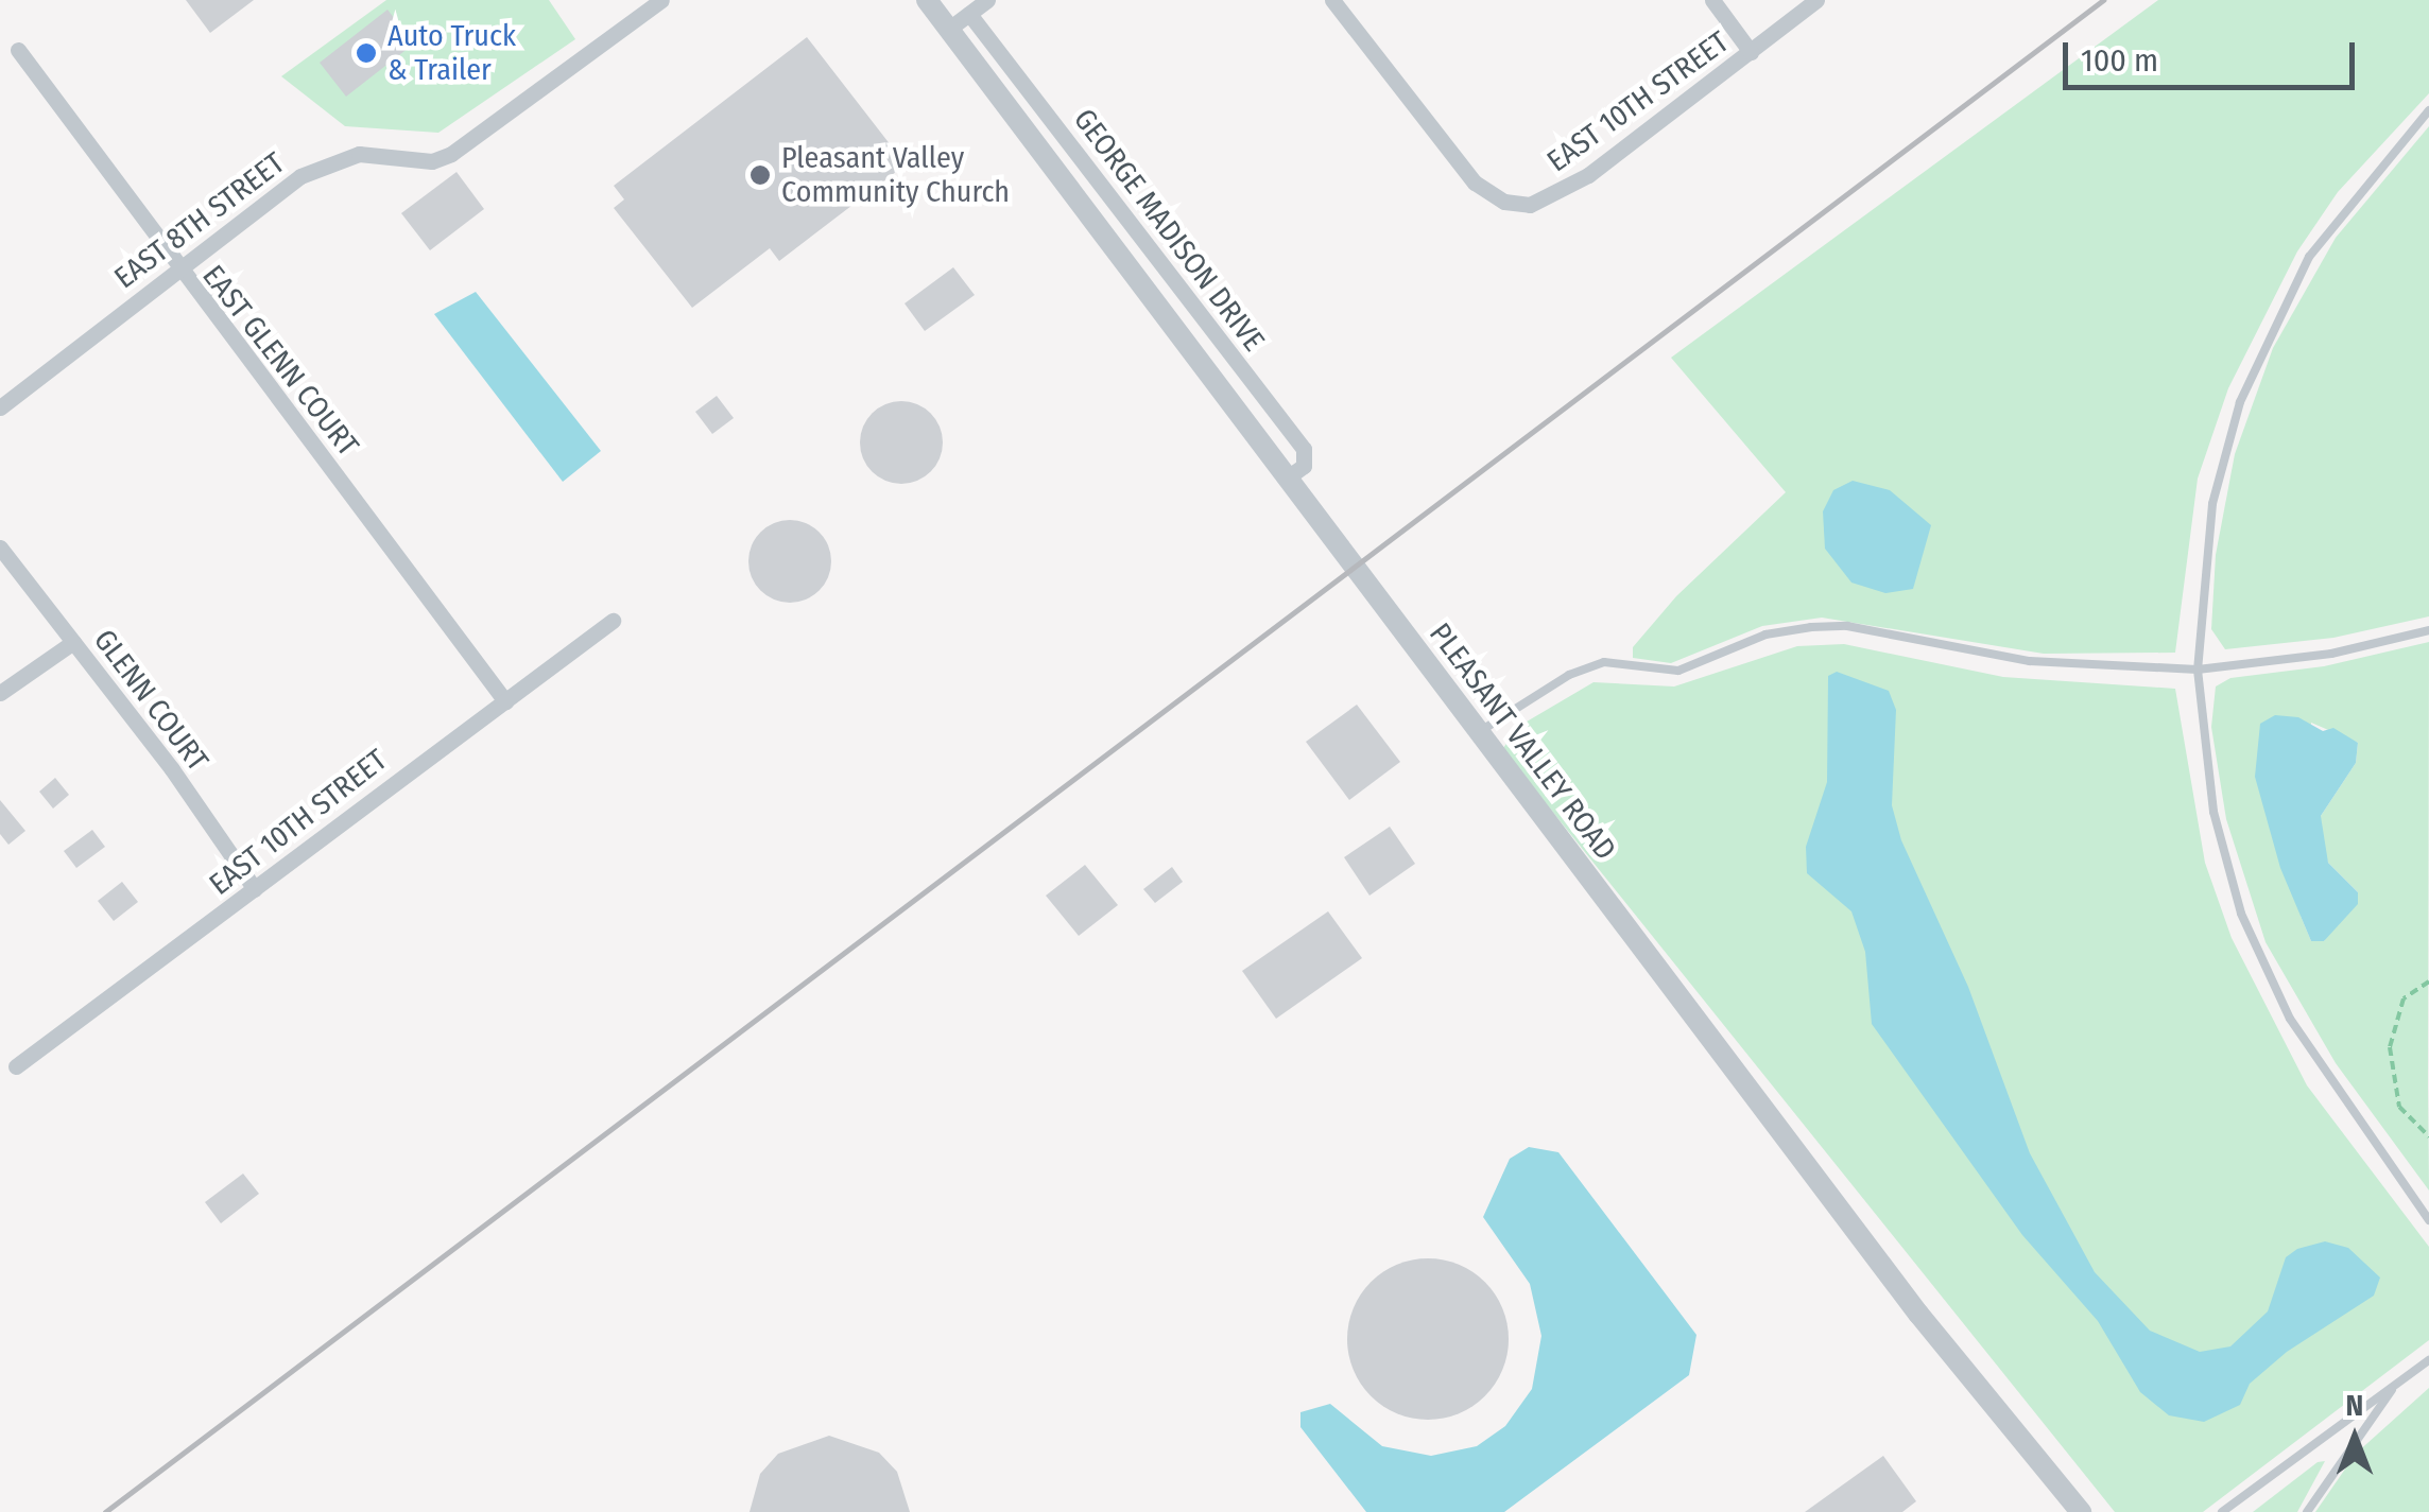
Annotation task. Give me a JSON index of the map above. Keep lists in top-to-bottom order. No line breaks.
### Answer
{"streets":{"street":["EAST 10TH STREET","EAST 8TH STREET","GEORGE MADISON DRIVE","EAST GLENN COURT","GLENN COURT","PLEASANT VALLEY ROAD"]},"crossings":[["EAST 10TH STREET","EAST GLENN COURT"],["EAST 10TH STREET","GLENN COURT"],["EAST 8TH STREET","EAST GLENN COURT"],["GEORGE MADISON DRIVE","PLEASANT VALLEY ROAD"]],"places":["Auto Truck & Trailer","Pleasant Valley Community Church"],"scale_bar":"100 m","north":"top"}
